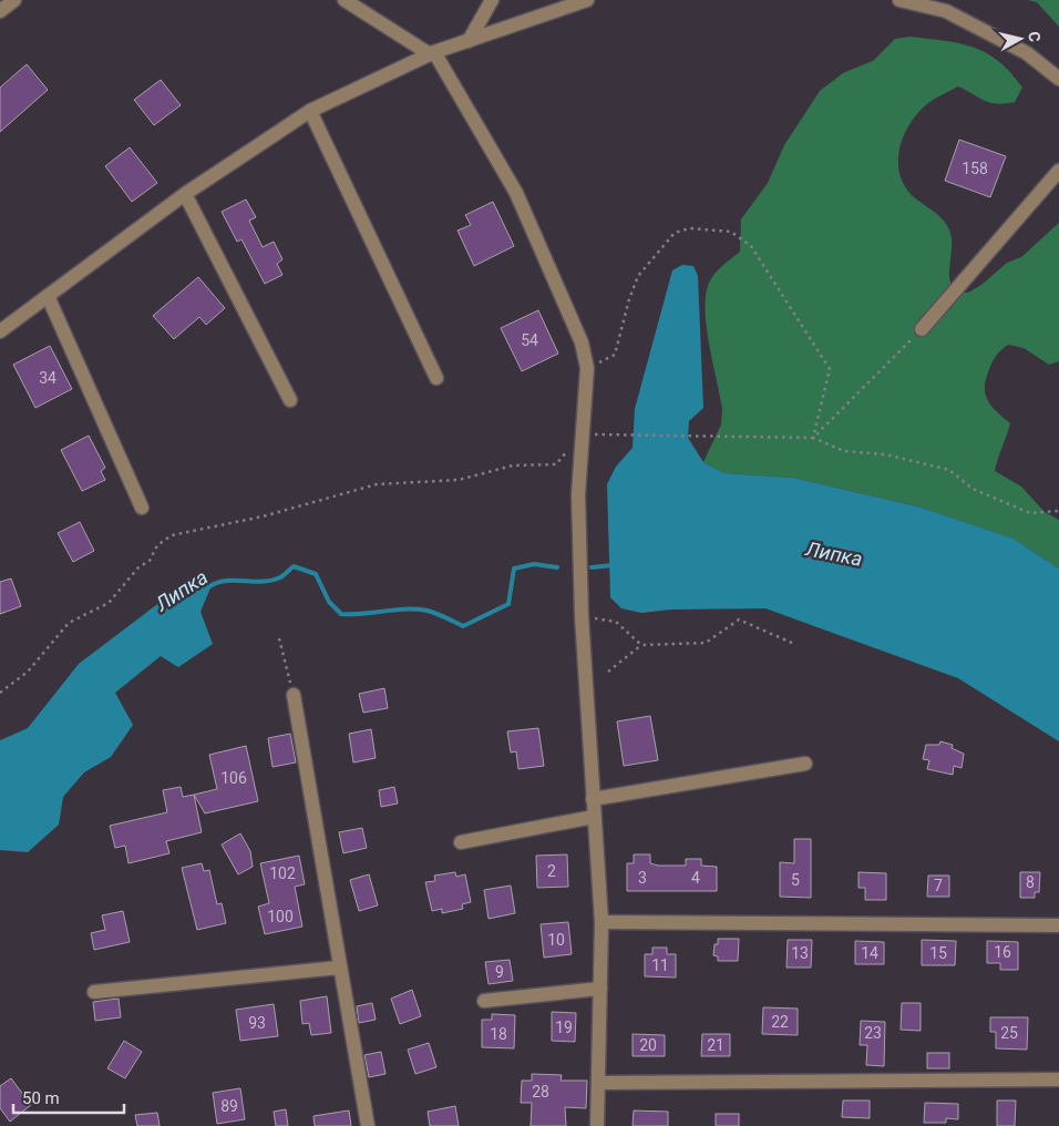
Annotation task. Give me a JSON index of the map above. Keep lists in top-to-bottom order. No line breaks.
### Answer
{"water":["Липка"],"house_numbers":["158","54","34","106","2","102","3","4","5","8","7","100","10","16","13","14","15","11","9","22","93","19","23","25","18","20","21","28","89"],"scale_bar":"50 m","north":"right"}
